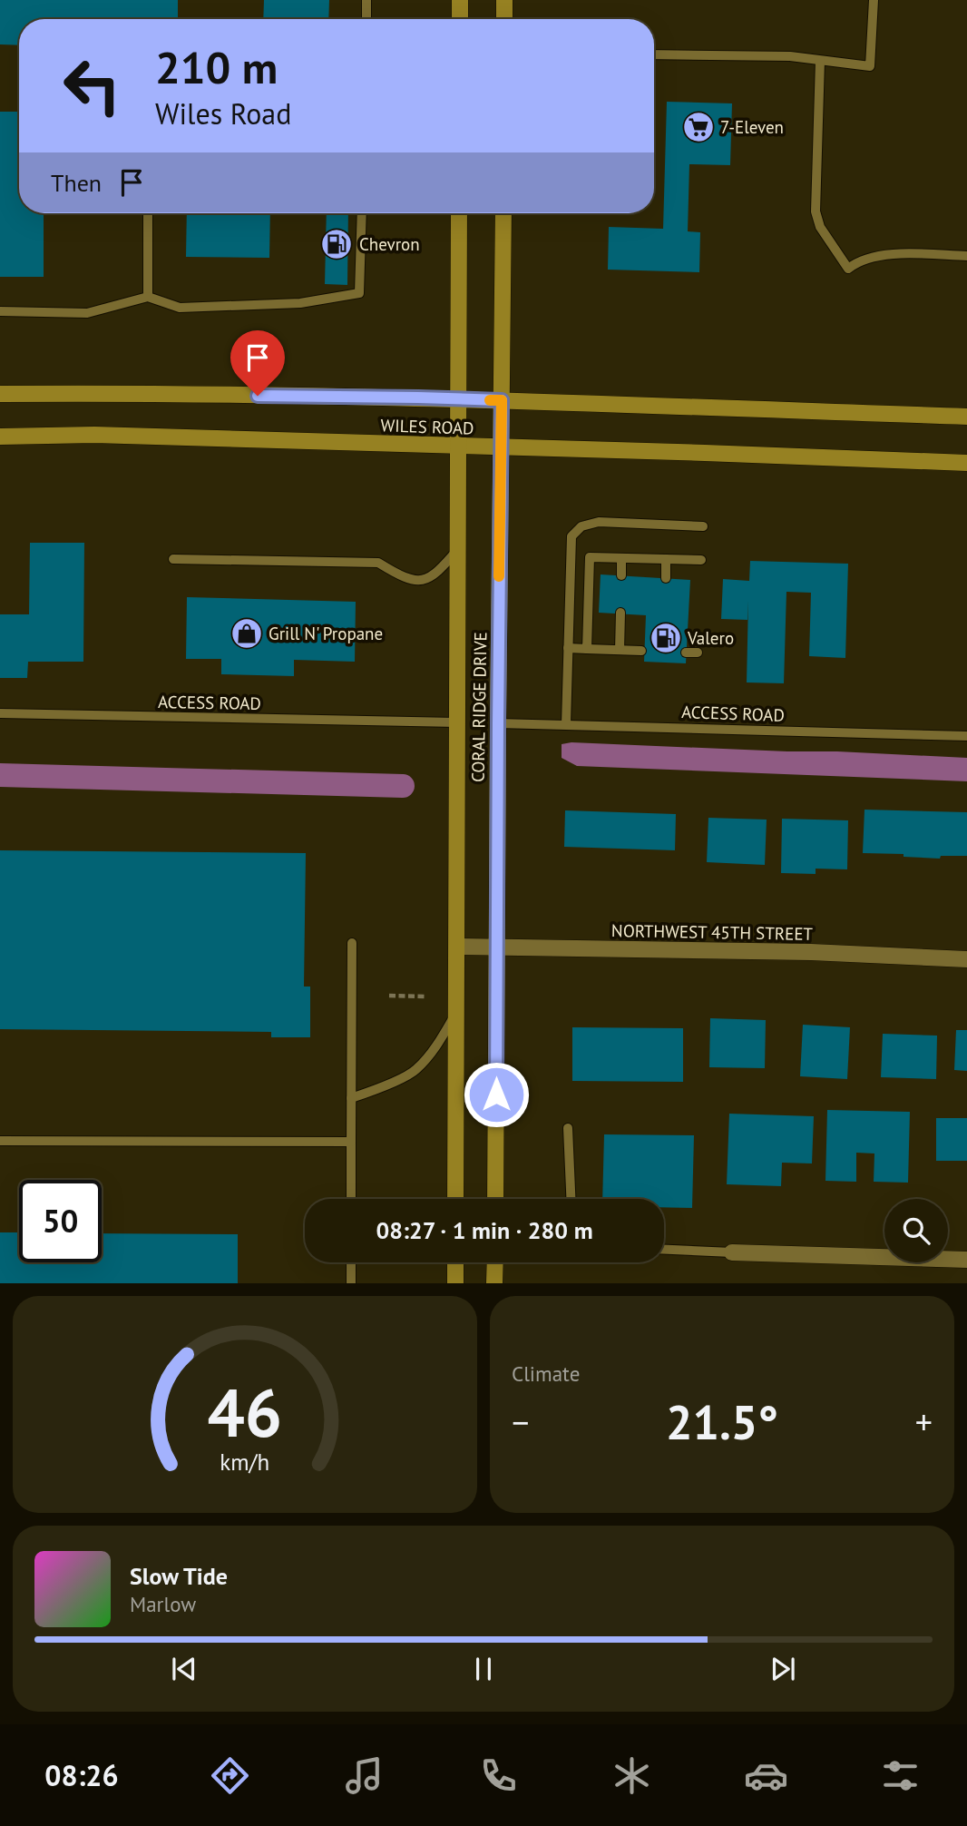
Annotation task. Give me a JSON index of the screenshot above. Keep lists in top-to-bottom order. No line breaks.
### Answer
{"streets":{"main road":["WILES ROAD","CORAL RIDGE DRIVE"],"street":["NORTHWEST 45TH STREET"],"lane":["ACCESS ROAD"]},"crossings":[["WILES ROAD","CORAL RIDGE DRIVE"],["ACCESS ROAD","CORAL RIDGE DRIVE"],["CORAL RIDGE DRIVE","NORTHWEST 45TH STREET"]],"places":{"supermarket":["7-Eleven"],"fuel station":["Chevron","Valero"],"shop":["Grill N' Propane"]},"page":{"turn":["210 m","Wiles Road"],"then":"Then","limit":"50","trip":"08:27 · 1 min · 280 m","tile":"Climate","heat":["−","21.5°","+"],"song":["Slow Tide","Marlow"],"tabs":"08:26","gauge":["46","km/h"]}}
